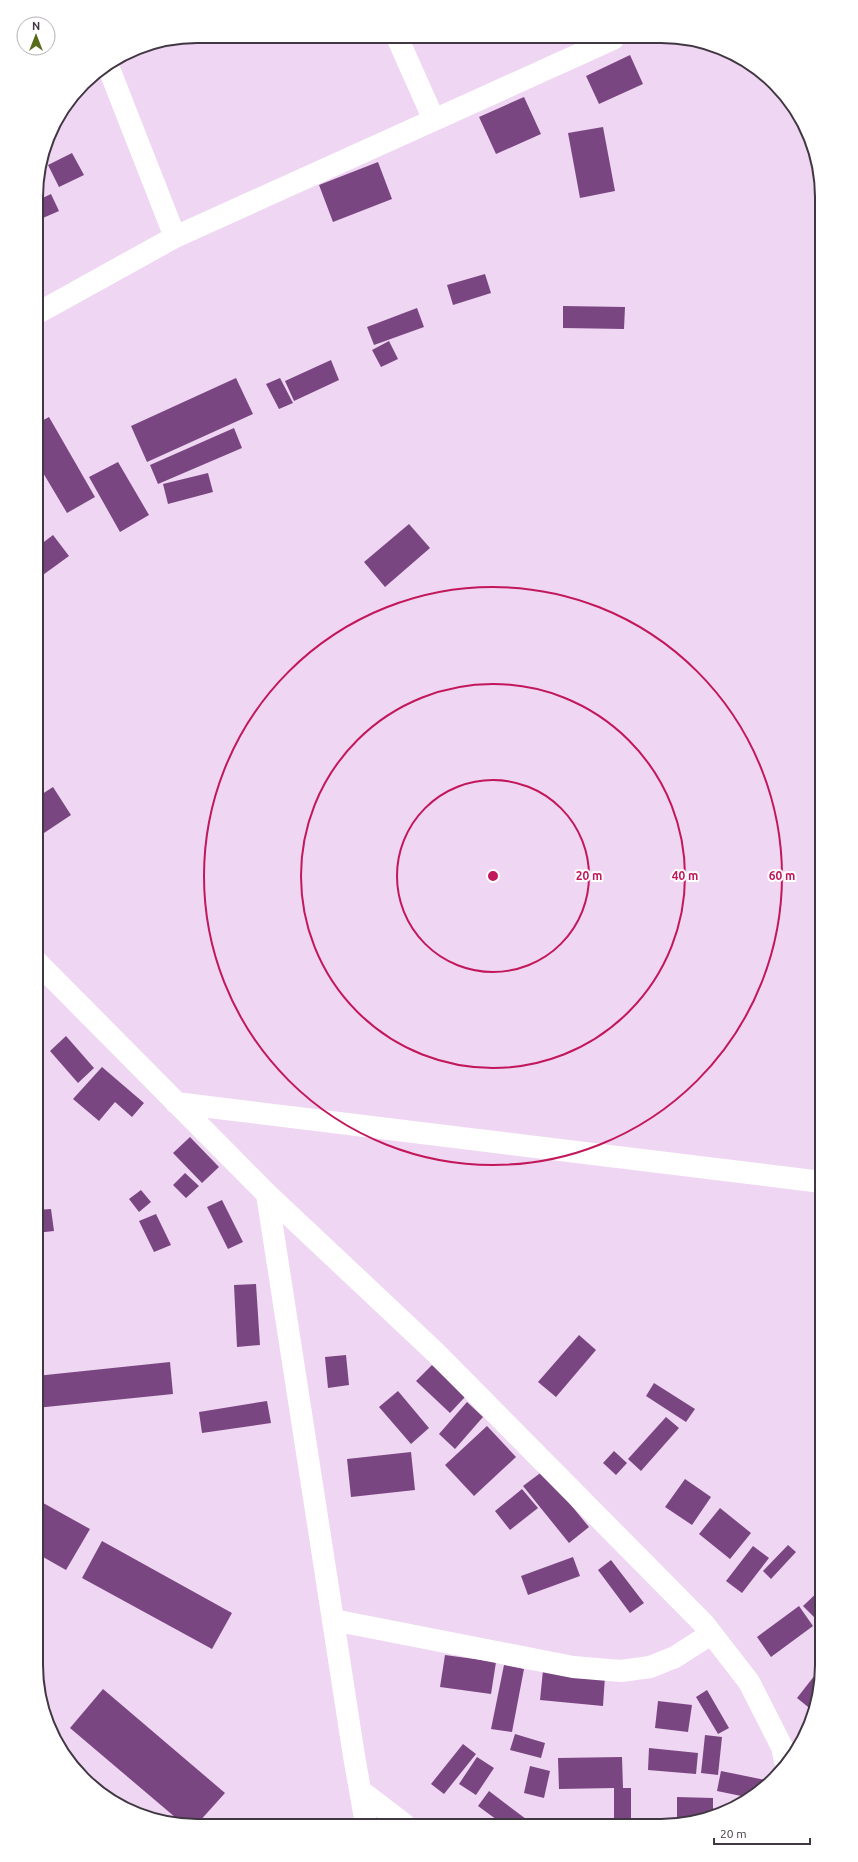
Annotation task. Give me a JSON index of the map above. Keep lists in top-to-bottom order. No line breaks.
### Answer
{"scale_bar":"20 m","north":"top","rings":["20 m","40 m","60 m"]}
